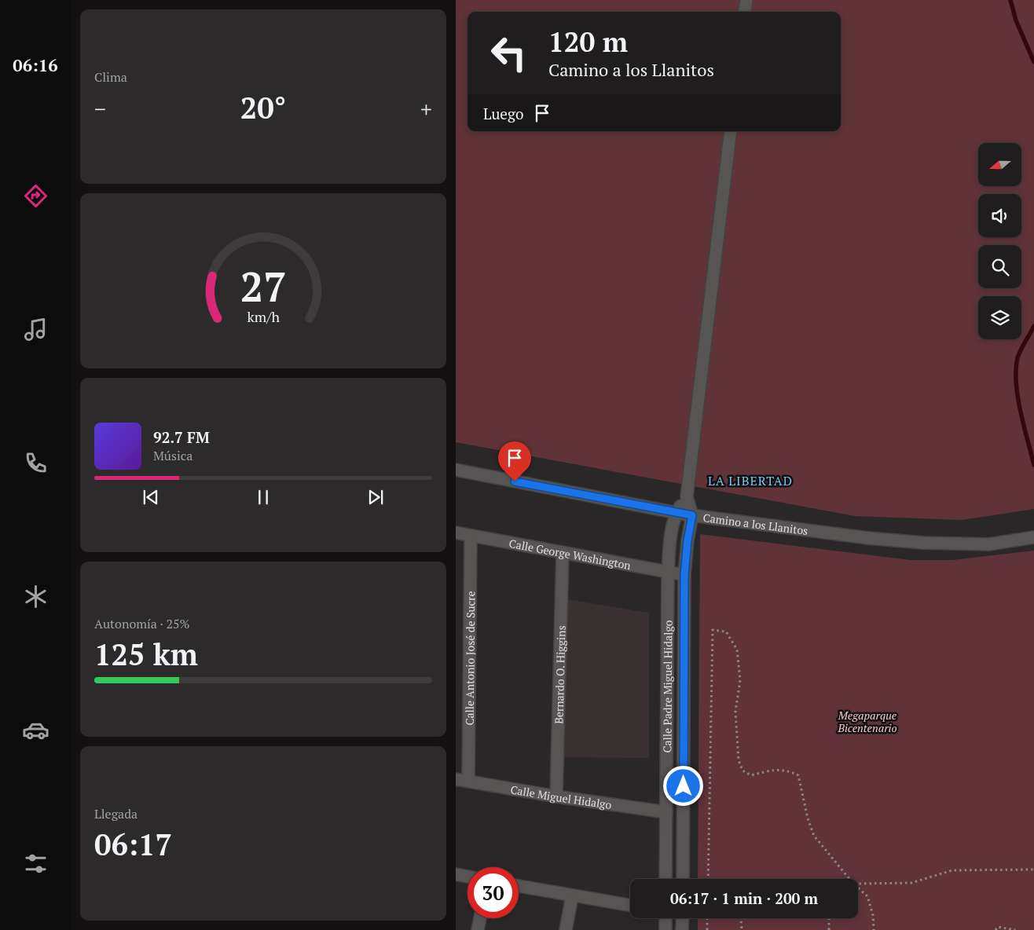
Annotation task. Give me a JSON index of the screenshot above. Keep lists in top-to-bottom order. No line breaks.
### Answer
{"streets":{"street":["Camino a los Llanitos","Calle George Washington","Calle Antonio José de Sucre","Bernardo O. Higgins","Calle Padre Miguel Hidalgo","Calle Miguel Hidalgo"]},"crossings":[["Camino a los Llanitos","Calle Padre Miguel Hidalgo"],["Calle George Washington","Calle Antonio José de Sucre"],["Calle George Washington","Bernardo O. Higgins"],["Calle George Washington","Calle Padre Miguel Hidalgo"],["Calle Antonio José de Sucre","Calle Miguel Hidalgo"],["Bernardo O. Higgins","Calle Miguel Hidalgo"],["Calle Padre Miguel Hidalgo","Calle Miguel Hidalgo"]],"districts":["LA LIBERTAD"],"parks":["Megaparque Bicentenario"],"north":"left","page":{"tabs":"06:16","tile":["Clima",["Autonomía · 25%","125 km"],["Llegada","06:17"]],"turn":["120 m","Camino a los Llanitos"],"heat":["−","20°","+"],"then":"Luego","song":["92.7 FM","Música"],"limit":"30","trip":"06:17 · 1 min · 200 m","gauge":["27","km/h"]}}
